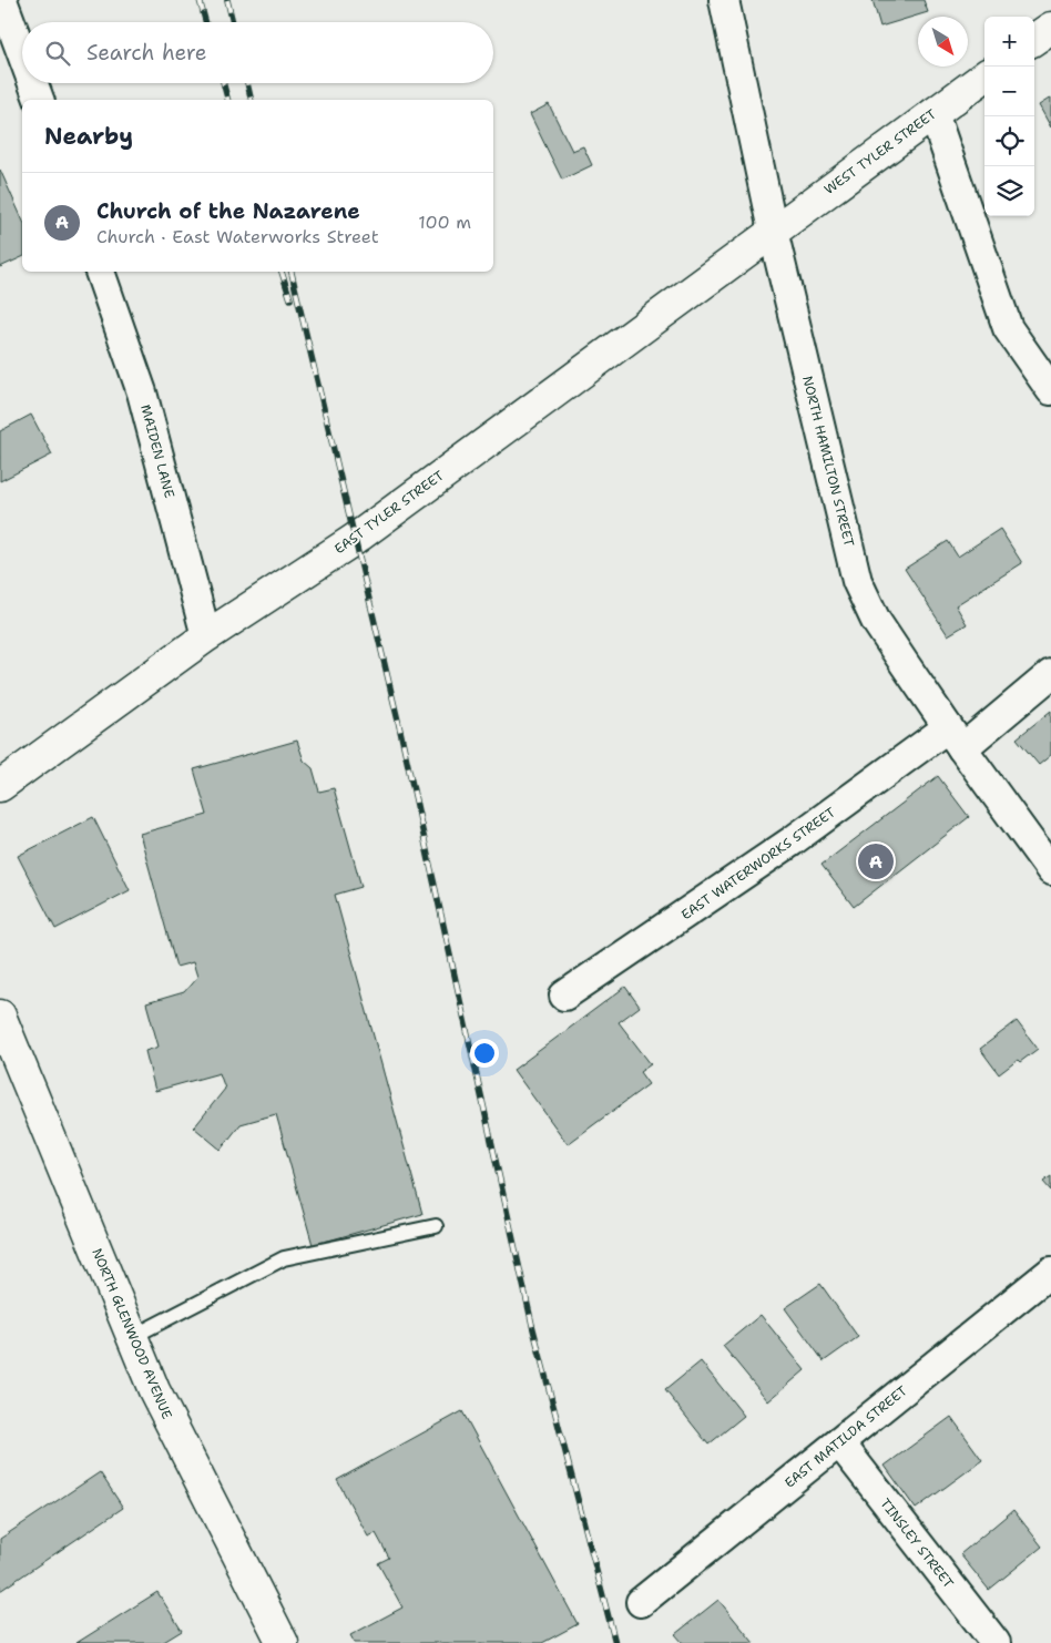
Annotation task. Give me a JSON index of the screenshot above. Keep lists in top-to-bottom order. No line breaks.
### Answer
{"streets":{"street":["WEST TYLER STREET","MAIDEN LANE","NORTH HAMILTON STREET","EAST TYLER STREET","EAST WATERWORKS STREET","NORTH GLENWOOD AVENUE","EAST MATILDA STREET","TINSLEY STREET"]},"crossings":[["WEST TYLER STREET","NORTH HAMILTON STREET"],["WEST TYLER STREET","EAST TYLER STREET"],["MAIDEN LANE","EAST TYLER STREET"],["NORTH HAMILTON STREET","EAST TYLER STREET"],["NORTH HAMILTON STREET","EAST WATERWORKS STREET"],["EAST MATILDA STREET","TINSLEY STREET"]],"north":"bottom right","page":{"map_buttons":["+","−"],"search":"Search here","heading":"Nearby","list":[{"mark":"A","name":"Church of the Nazarene","note":"Church · East Waterworks Street","value":"100 m"}],"pins":"A"}}
